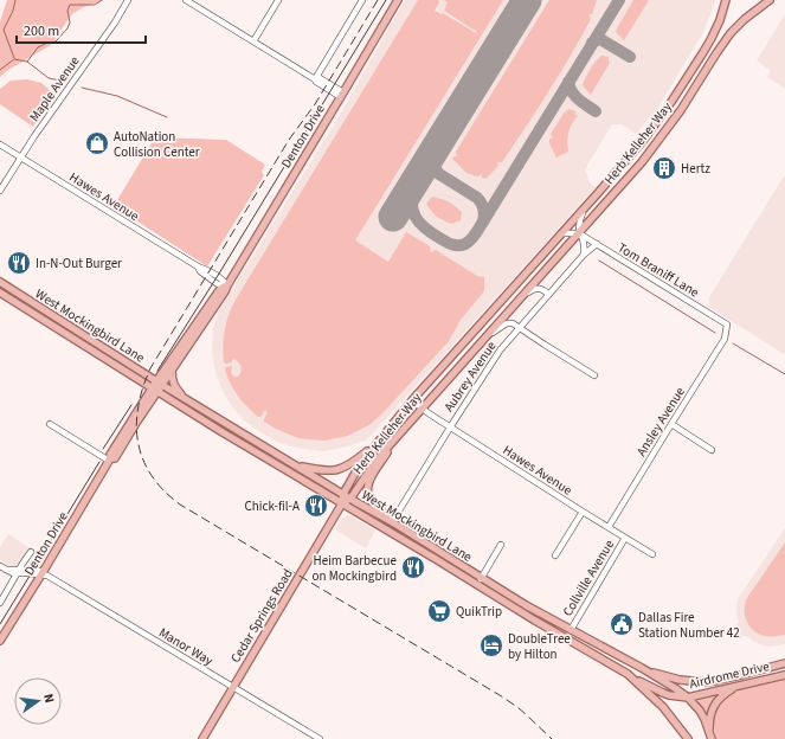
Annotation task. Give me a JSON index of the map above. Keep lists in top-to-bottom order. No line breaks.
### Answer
{"streets":{"main road":["Denton Drive","Herb Kelleher Way","West Mockingbird Lane","Cedar Springs Road","Airdrome Drive"],"street":["Maple Avenue","Hawes Avenue","Tom Braniff Lane","Aubrey Avenue","Ansley Avenue","Collville Avenue","Manor Way"]},"crossings":[["Maple Avenue","Hawes Avenue"],["Denton Drive","Hawes Avenue"],["Denton Drive","West Mockingbird Lane"],["Denton Drive","Manor Way"],["Herb Kelleher Way","Hawes Avenue"],["Herb Kelleher Way","Tom Braniff Lane"],["Herb Kelleher Way","West Mockingbird Lane"],["Herb Kelleher Way","Cedar Springs Road"],["Hawes Avenue","Aubrey Avenue"],["Hawes Avenue","Ansley Avenue"],["Hawes Avenue","Collville Avenue"],["Tom Braniff Lane","Aubrey Avenue"],["Tom Braniff Lane","Ansley Avenue"],["West Mockingbird Lane","Aubrey Avenue"],["West Mockingbird Lane","Collville Avenue"],["West Mockingbird Lane","Cedar Springs Road"],["West Mockingbird Lane","Airdrome Drive"],["Cedar Springs Road","Manor Way"]],"places":{"shop":["AutoNation Collision Center"],"building":["Hertz"],"restaurant":["In-N-Out Burger","Chick-fil-A","Heim Barbecue on Mockingbird"],"supermarket":["QuikTrip"],"public building":["Dallas Fire Station Number 42"],"hotel":["DoubleTree by Hilton"]},"scale_bar":"200 m","north":"right"}
